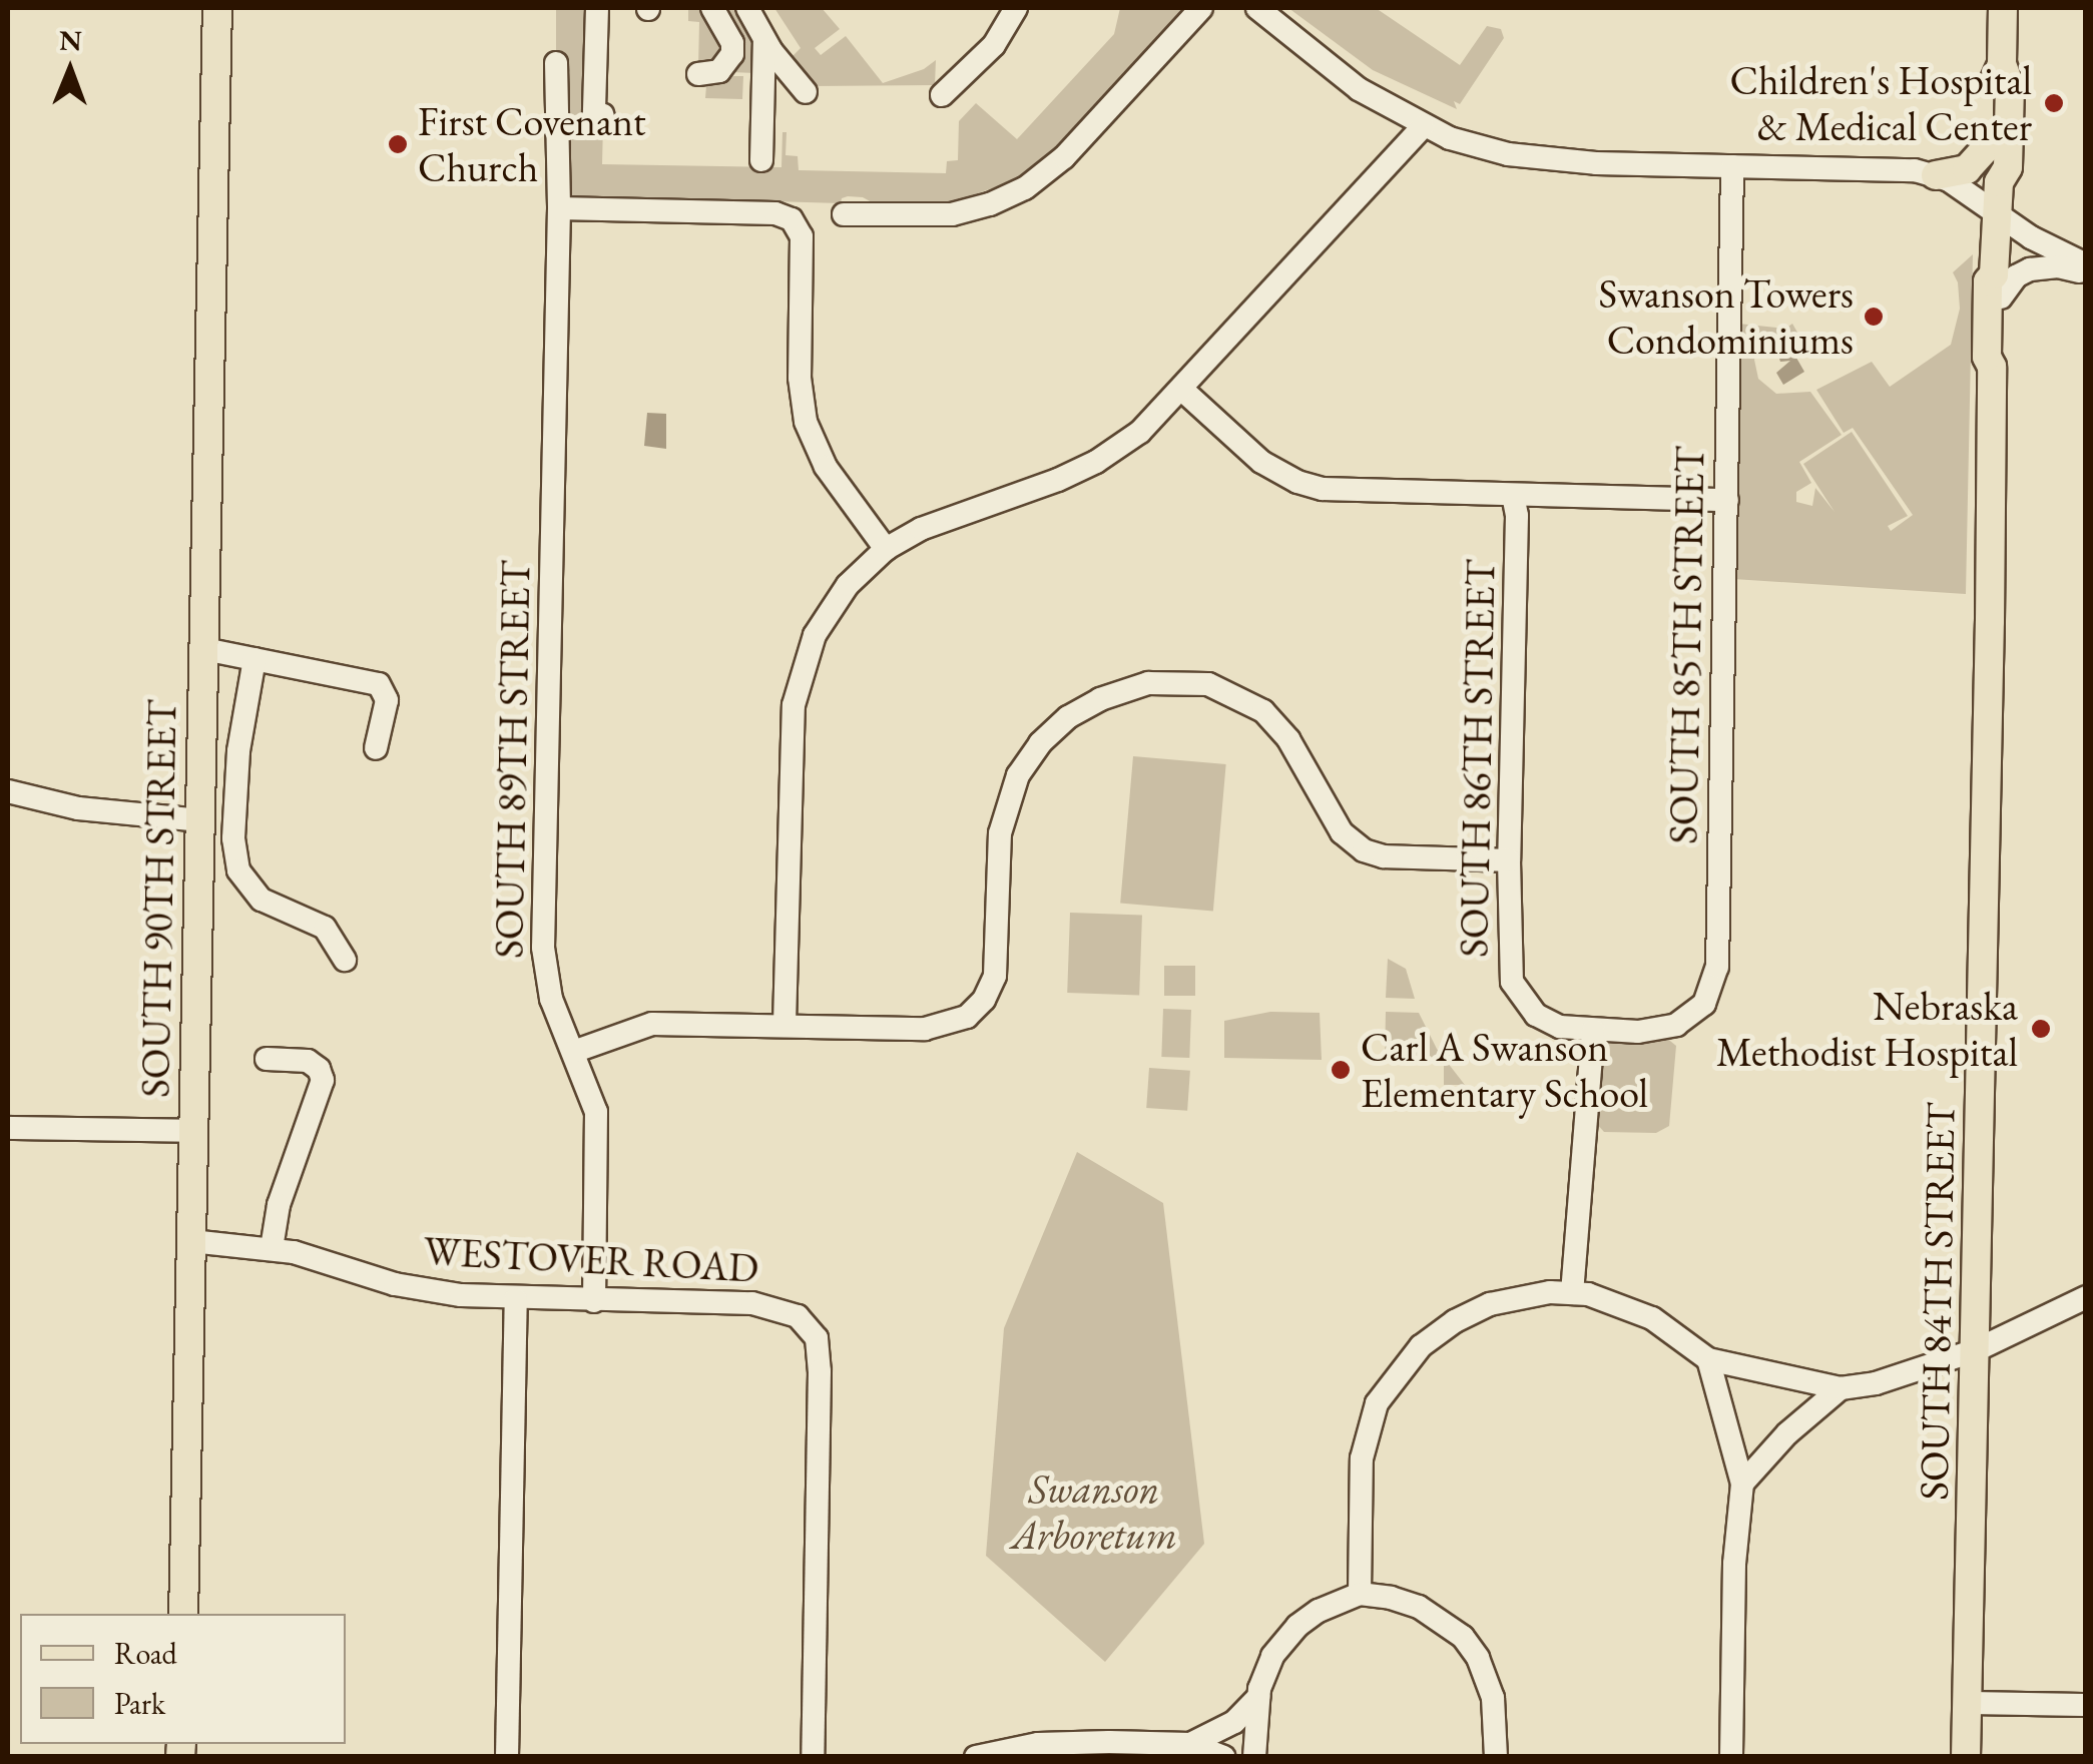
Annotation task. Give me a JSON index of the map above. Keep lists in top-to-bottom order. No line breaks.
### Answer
{"streets":{"main road":["SOUTH 90TH STREET","SOUTH 84TH STREET"],"street":["SOUTH 85TH STREET","SOUTH 86TH STREET","SOUTH 89TH STREET","WESTOVER ROAD"]},"crossings":[["SOUTH 85TH STREET","SOUTH 86TH STREET"],["SOUTH 89TH STREET","WESTOVER ROAD"],["SOUTH 90TH STREET","WESTOVER ROAD"]],"parks":["Swanson Arboretum"],"places":["Children's Hospital & Medical Center","First Covenant Church","Swanson Towers Condominiums","Nebraska Methodist Hospital","Carl A Swanson Elementary School"],"legend":["Road","Park"],"north":"top"}
